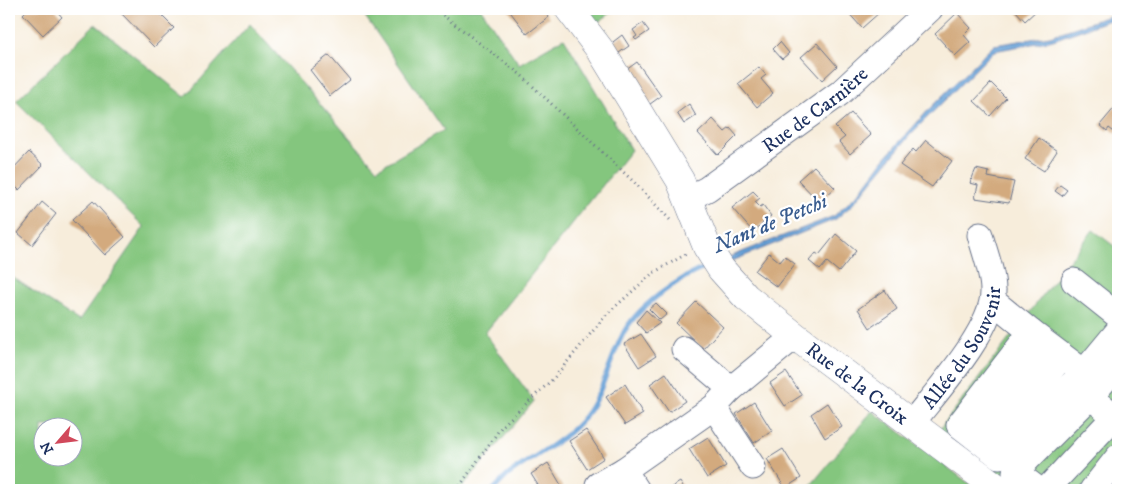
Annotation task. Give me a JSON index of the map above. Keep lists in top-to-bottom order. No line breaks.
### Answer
{"streets":{"main road":["Rue de la Croix"],"street":["Rue de Carnière","Allée du Souvenir"]},"crossings":[["Allée du Souvenir","Rue de la Croix"]],"water":["Nant de Petchi"],"north":"bottom left"}
